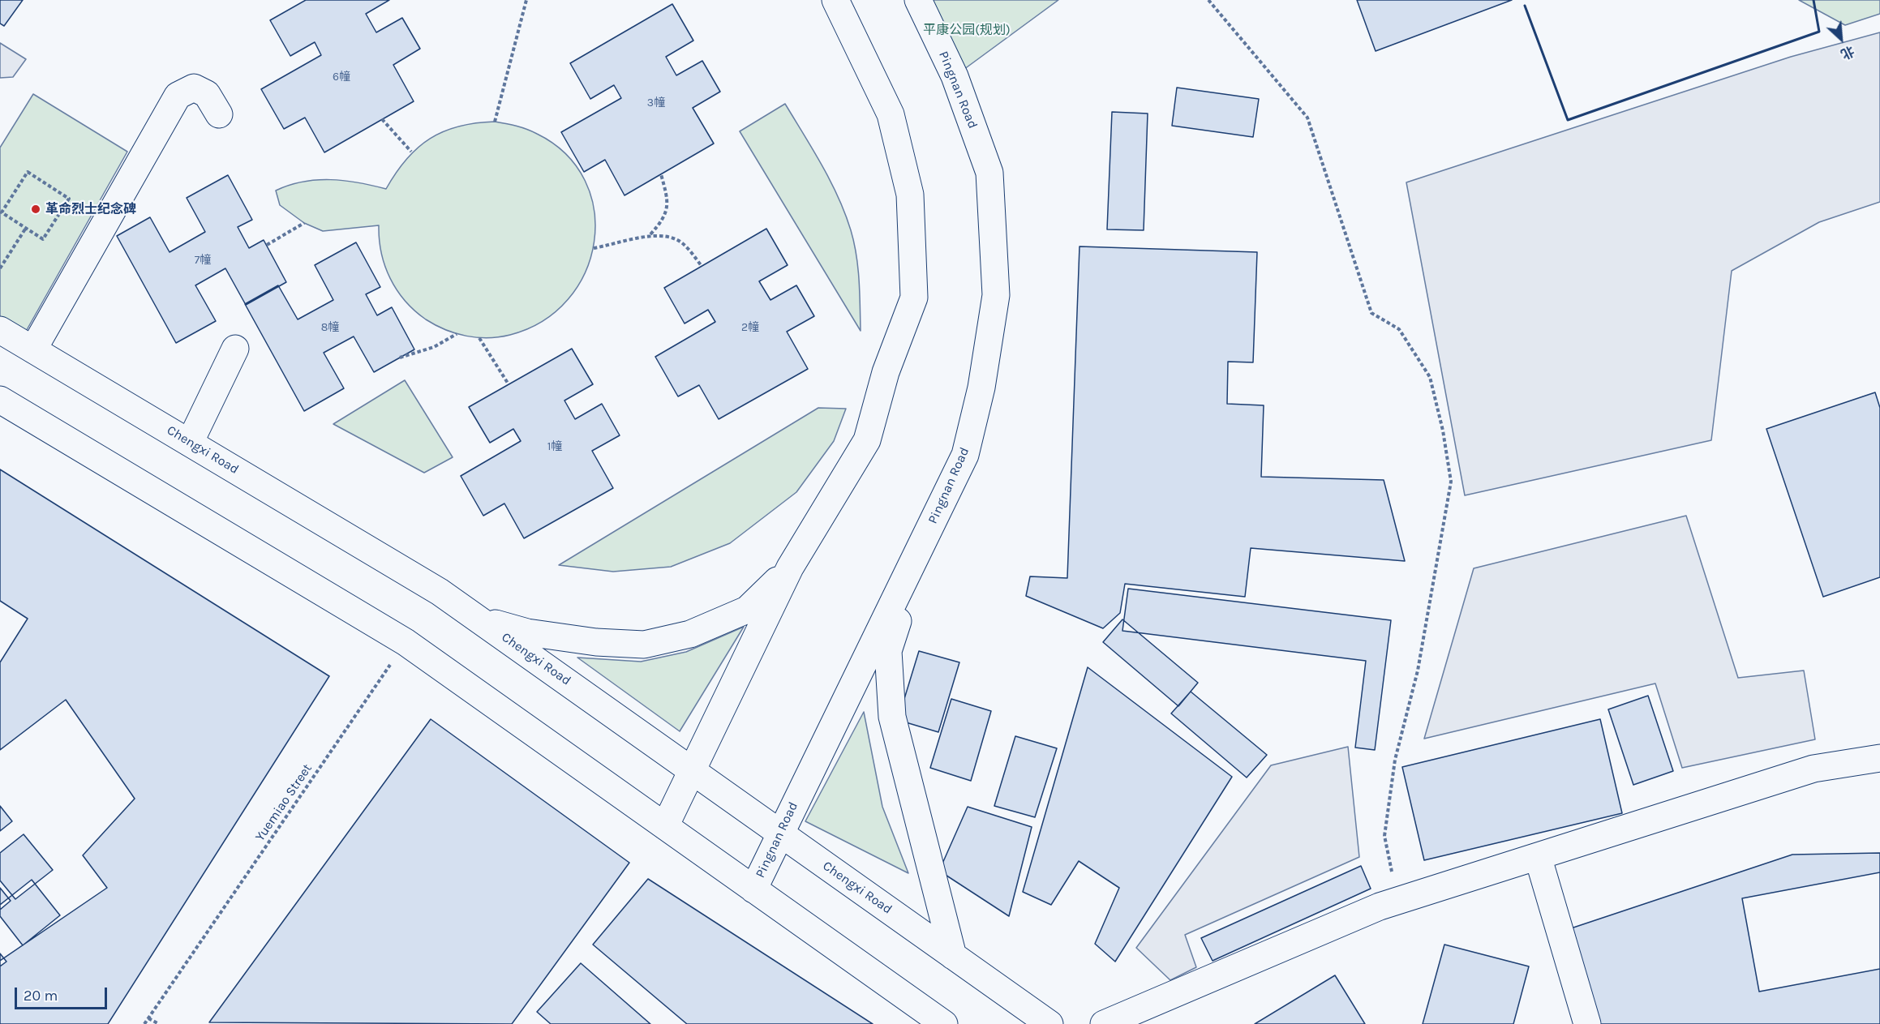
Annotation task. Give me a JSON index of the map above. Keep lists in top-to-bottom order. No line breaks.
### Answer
{"streets":{"main road":["Pingnan Road","Chengxi Road"],"path":["Yuemiao Street"]},"crossings":[["Pingnan Road","Chengxi Road"]],"parks":["平康公园(规划)"],"places":["革命烈士纪念碑"],"house_numbers":["6幢","3幢","7幢","8幢","2幢","1幢"],"scale_bar":"20 m","north":"bottom right"}
